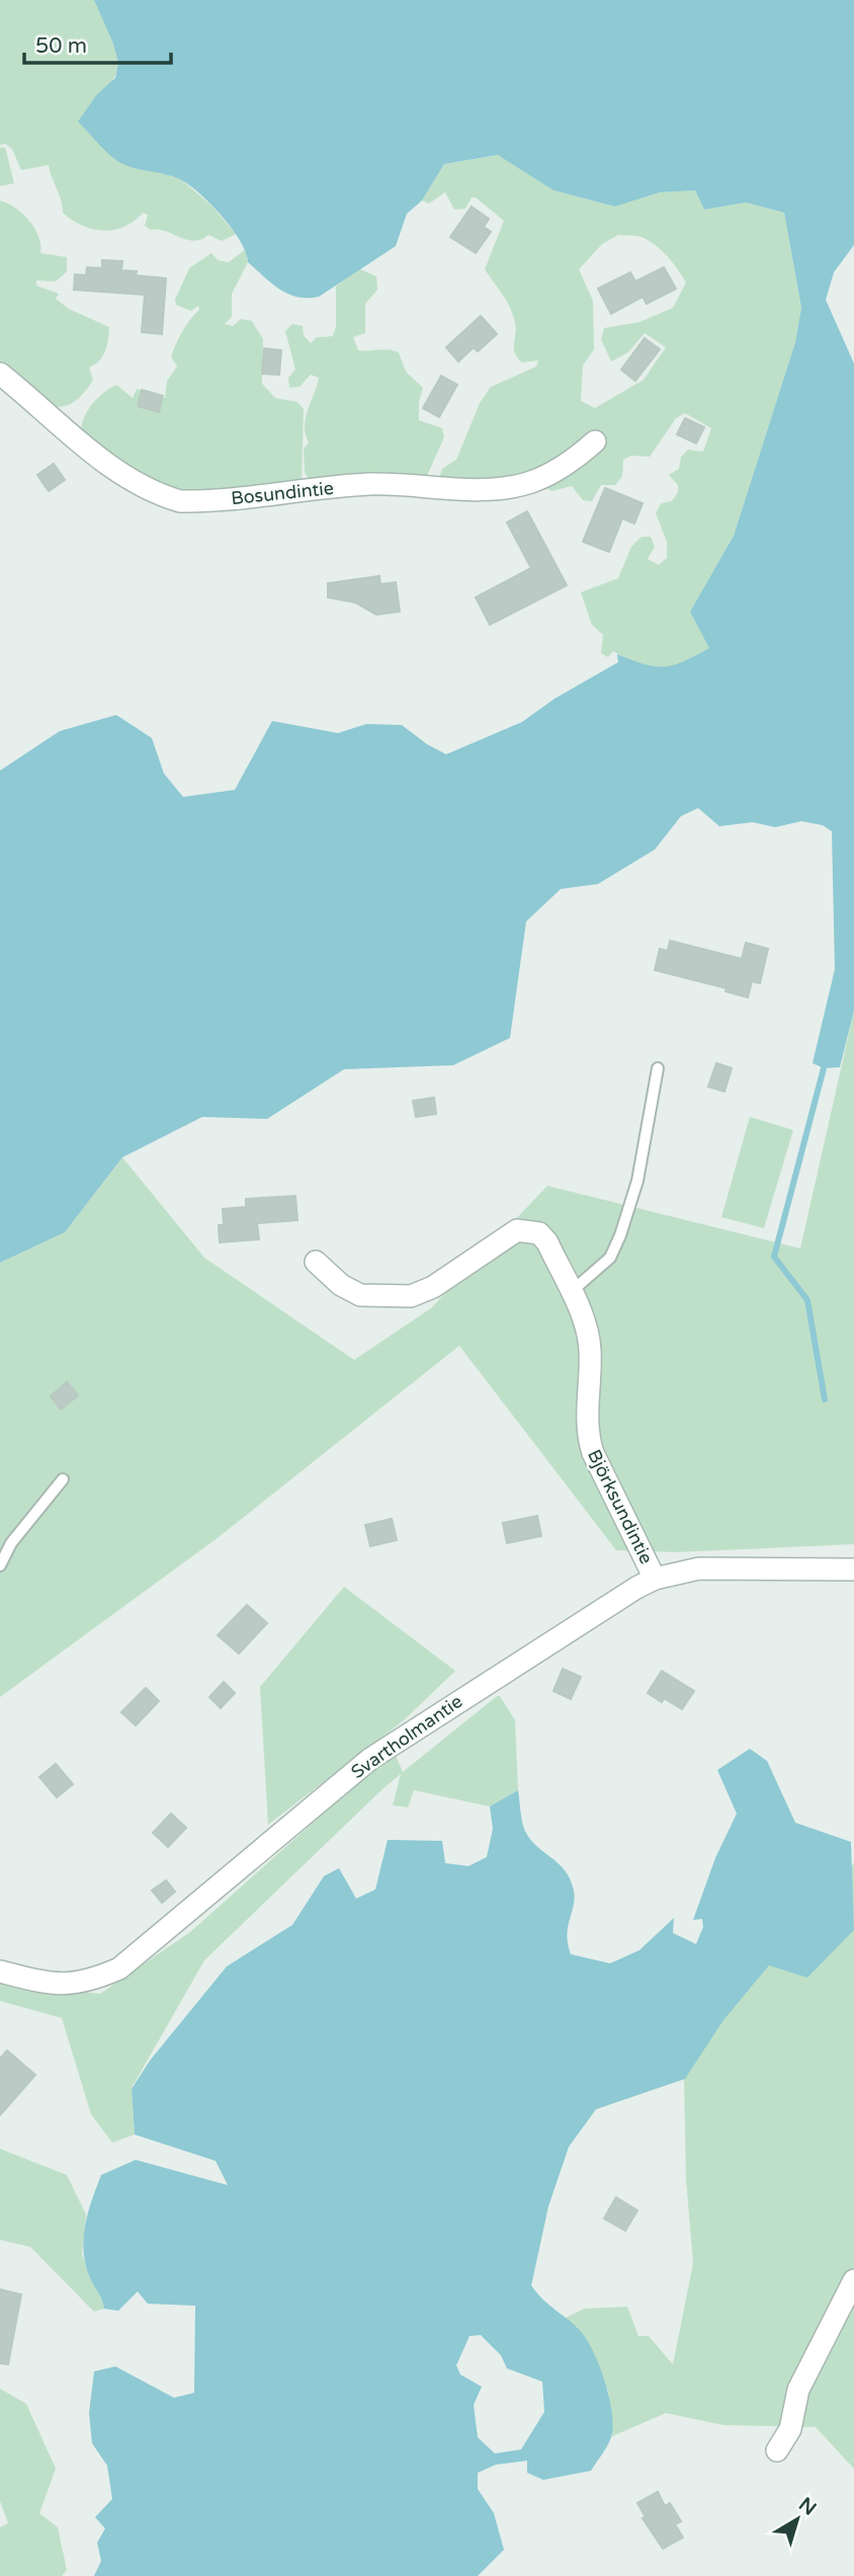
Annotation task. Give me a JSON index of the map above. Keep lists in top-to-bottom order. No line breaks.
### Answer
{"streets":{"street":["Bosundintie","Björksundintie","Svartholmantie"]},"crossings":[["Björksundintie","Svartholmantie"]],"scale_bar":"50 m","north":"top right"}
